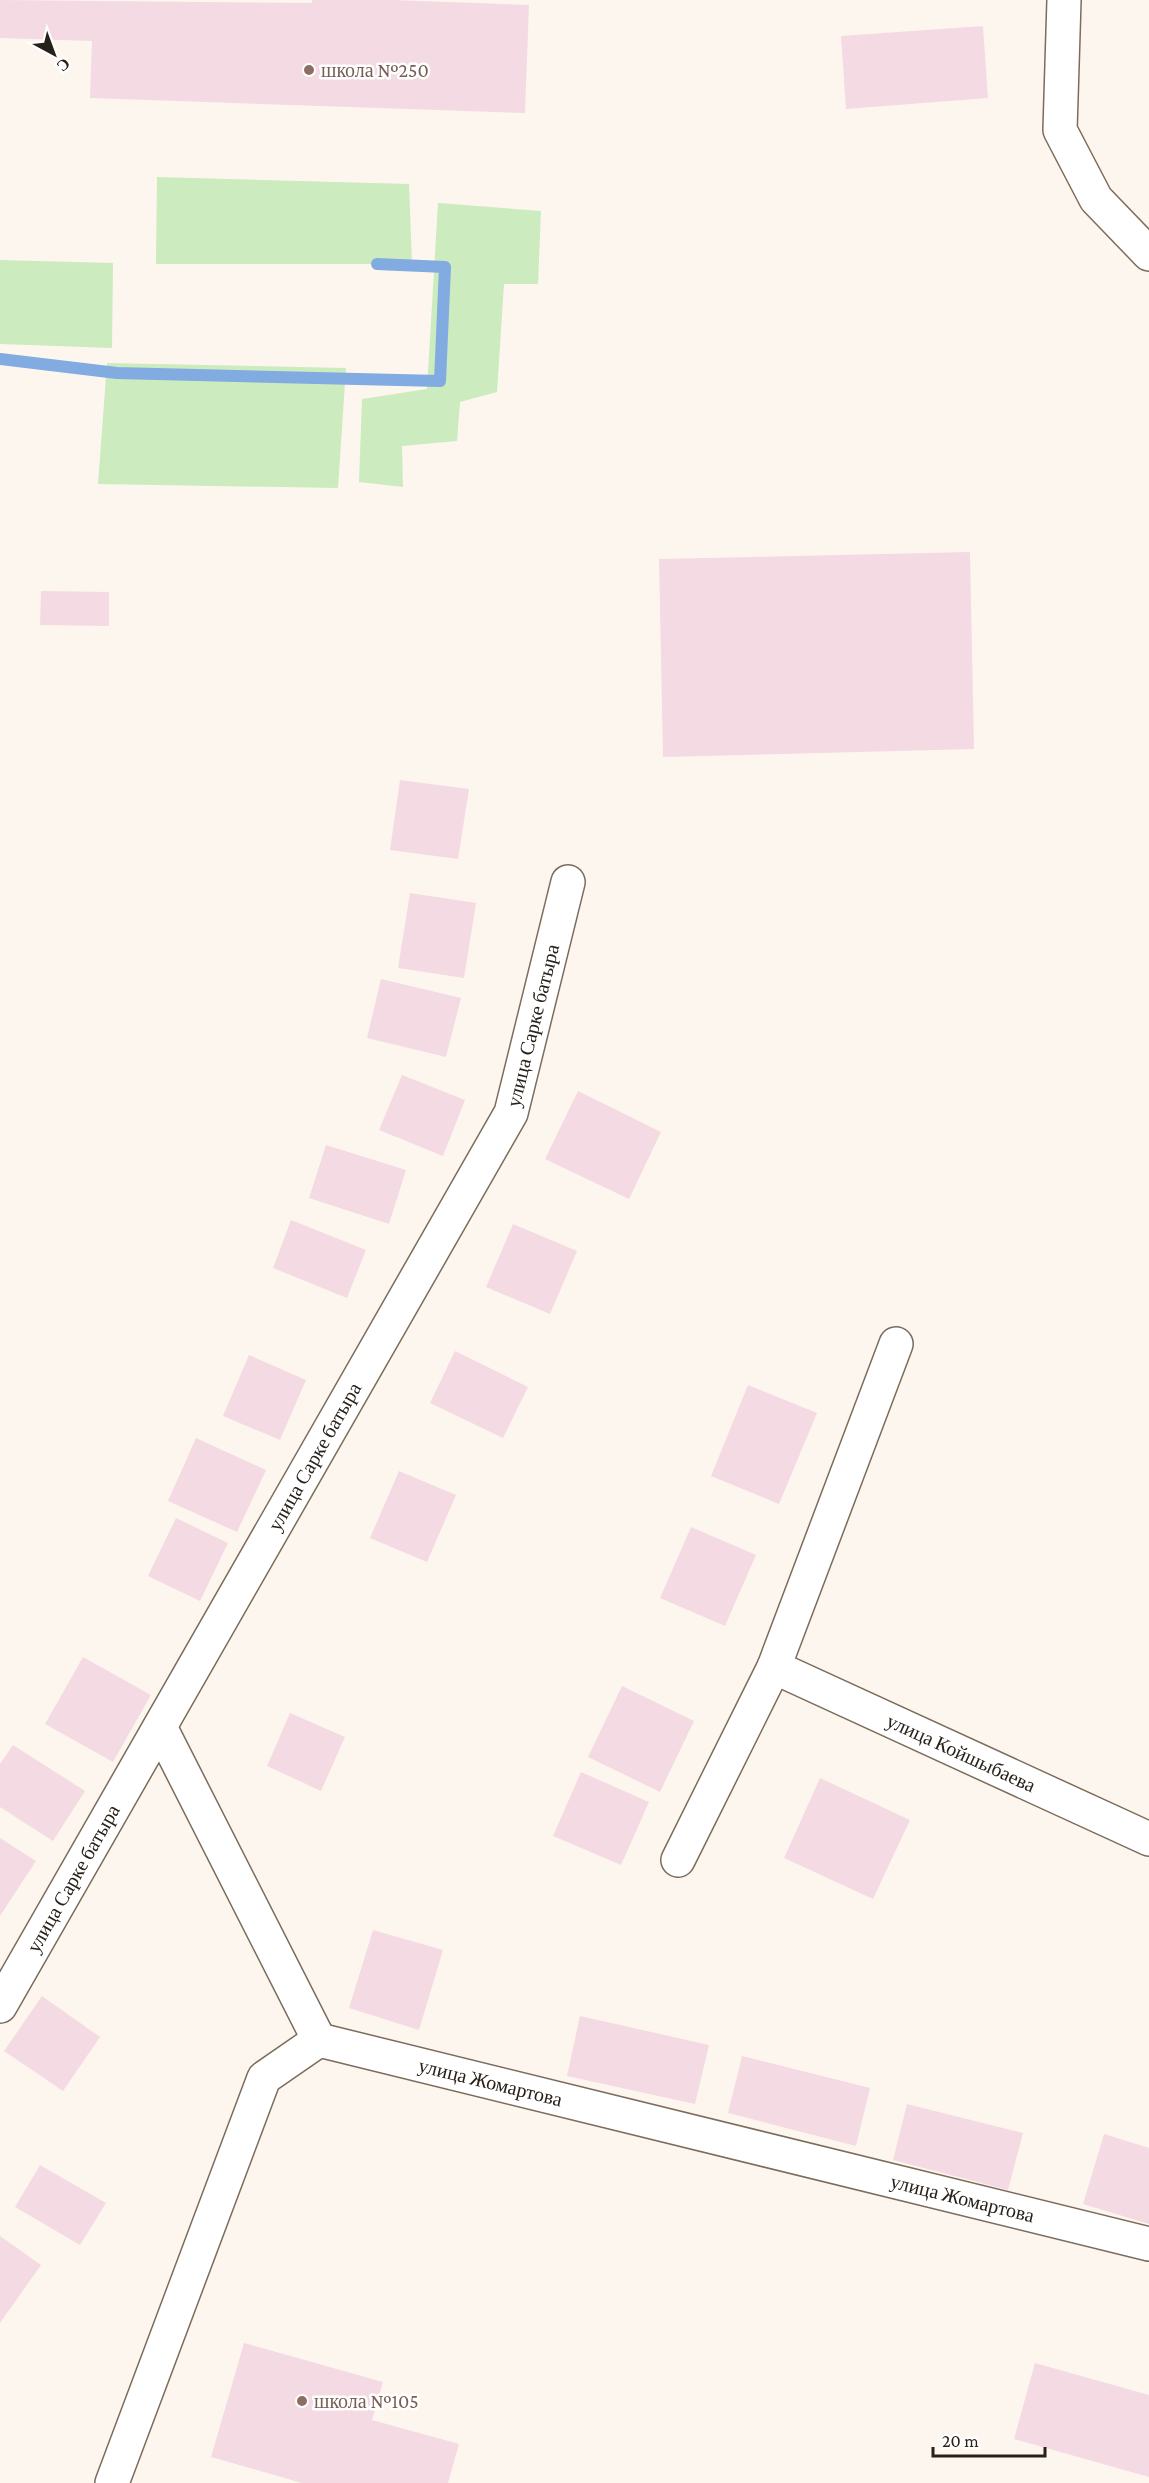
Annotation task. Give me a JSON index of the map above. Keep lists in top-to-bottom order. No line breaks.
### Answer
{"streets":{"street":["улица Сарке батыра","улица Койшыбаева","улица Жомартова"]},"places":["школа №250","школа №105"],"scale_bar":"20 m","north":"bottom right"}
